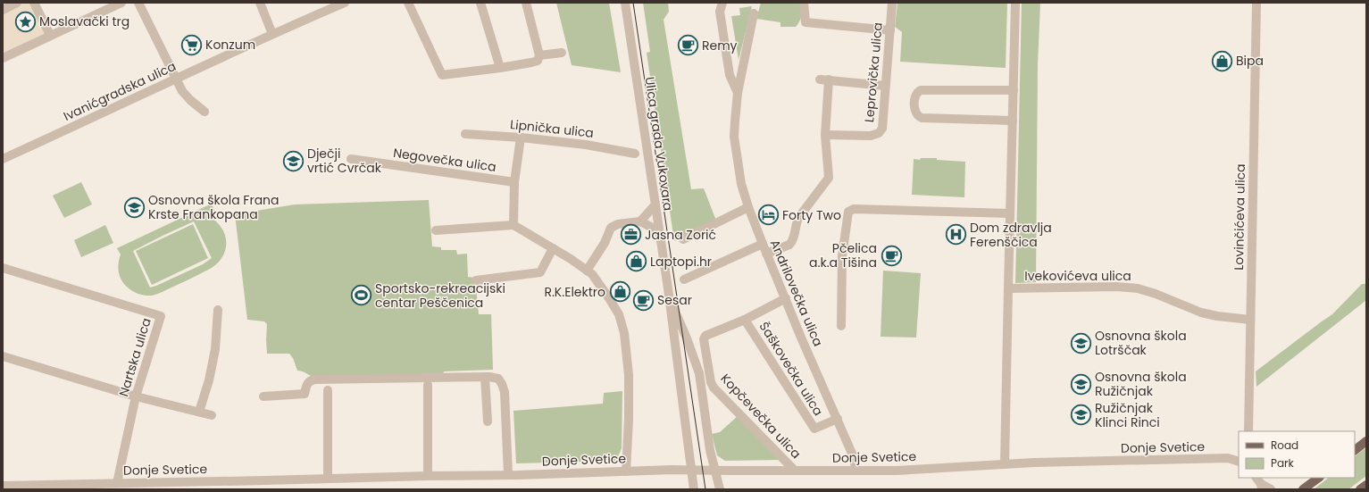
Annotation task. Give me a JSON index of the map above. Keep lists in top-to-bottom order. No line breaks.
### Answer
{"streets":{"street":["Leprovička ulica","Ivanićgradska ulica","Lipnička ulica","Ulica grada Vukovara","Negovečka ulica","Lovinčićeva ulica","Ivekovićeva ulica","Andrilovečka ulica","Nartska ulica","Šaškovečka ulica","Kopčevečka ulica","Donje Svetice"]},"crossings":[["Ulica grada Vukovara","Donje Svetice"],["Lovinčićeva ulica","Ivekovićeva ulica"],["Ivekovićeva ulica","Donje Svetice"],["Andrilovečka ulica","Šaškovečka ulica"],["Andrilovečka ulica","Donje Svetice"],["Nartska ulica","Donje Svetice"],["Šaškovečka ulica","Kopčevečka ulica"],["Kopčevečka ulica","Donje Svetice"]],"places":{"place":["Moslavački trg"],"supermarket":["Konzum"],"cafe":["Remy","Pčelica a.k.a Tišina","Sesar"],"shop":["Bipa","Laptopi.hr","R.K.Elektro"],"school or university":["Dječji vrtić Cvrčak","Osnovna škola Frana Krste Frankopana","Osnovna škola Lotrščak","Osnovna škola Ružičnjak","Ružičnjak Klinci Rinci"],"hotel":["Forty Two"],"office":["Jasna Zorić"],"hospital":["Dom zdravlja Ferenščica"],"sports":["Sportsko-rekreacijski centar Peščenica"]},"legend":["Road","Park"]}
